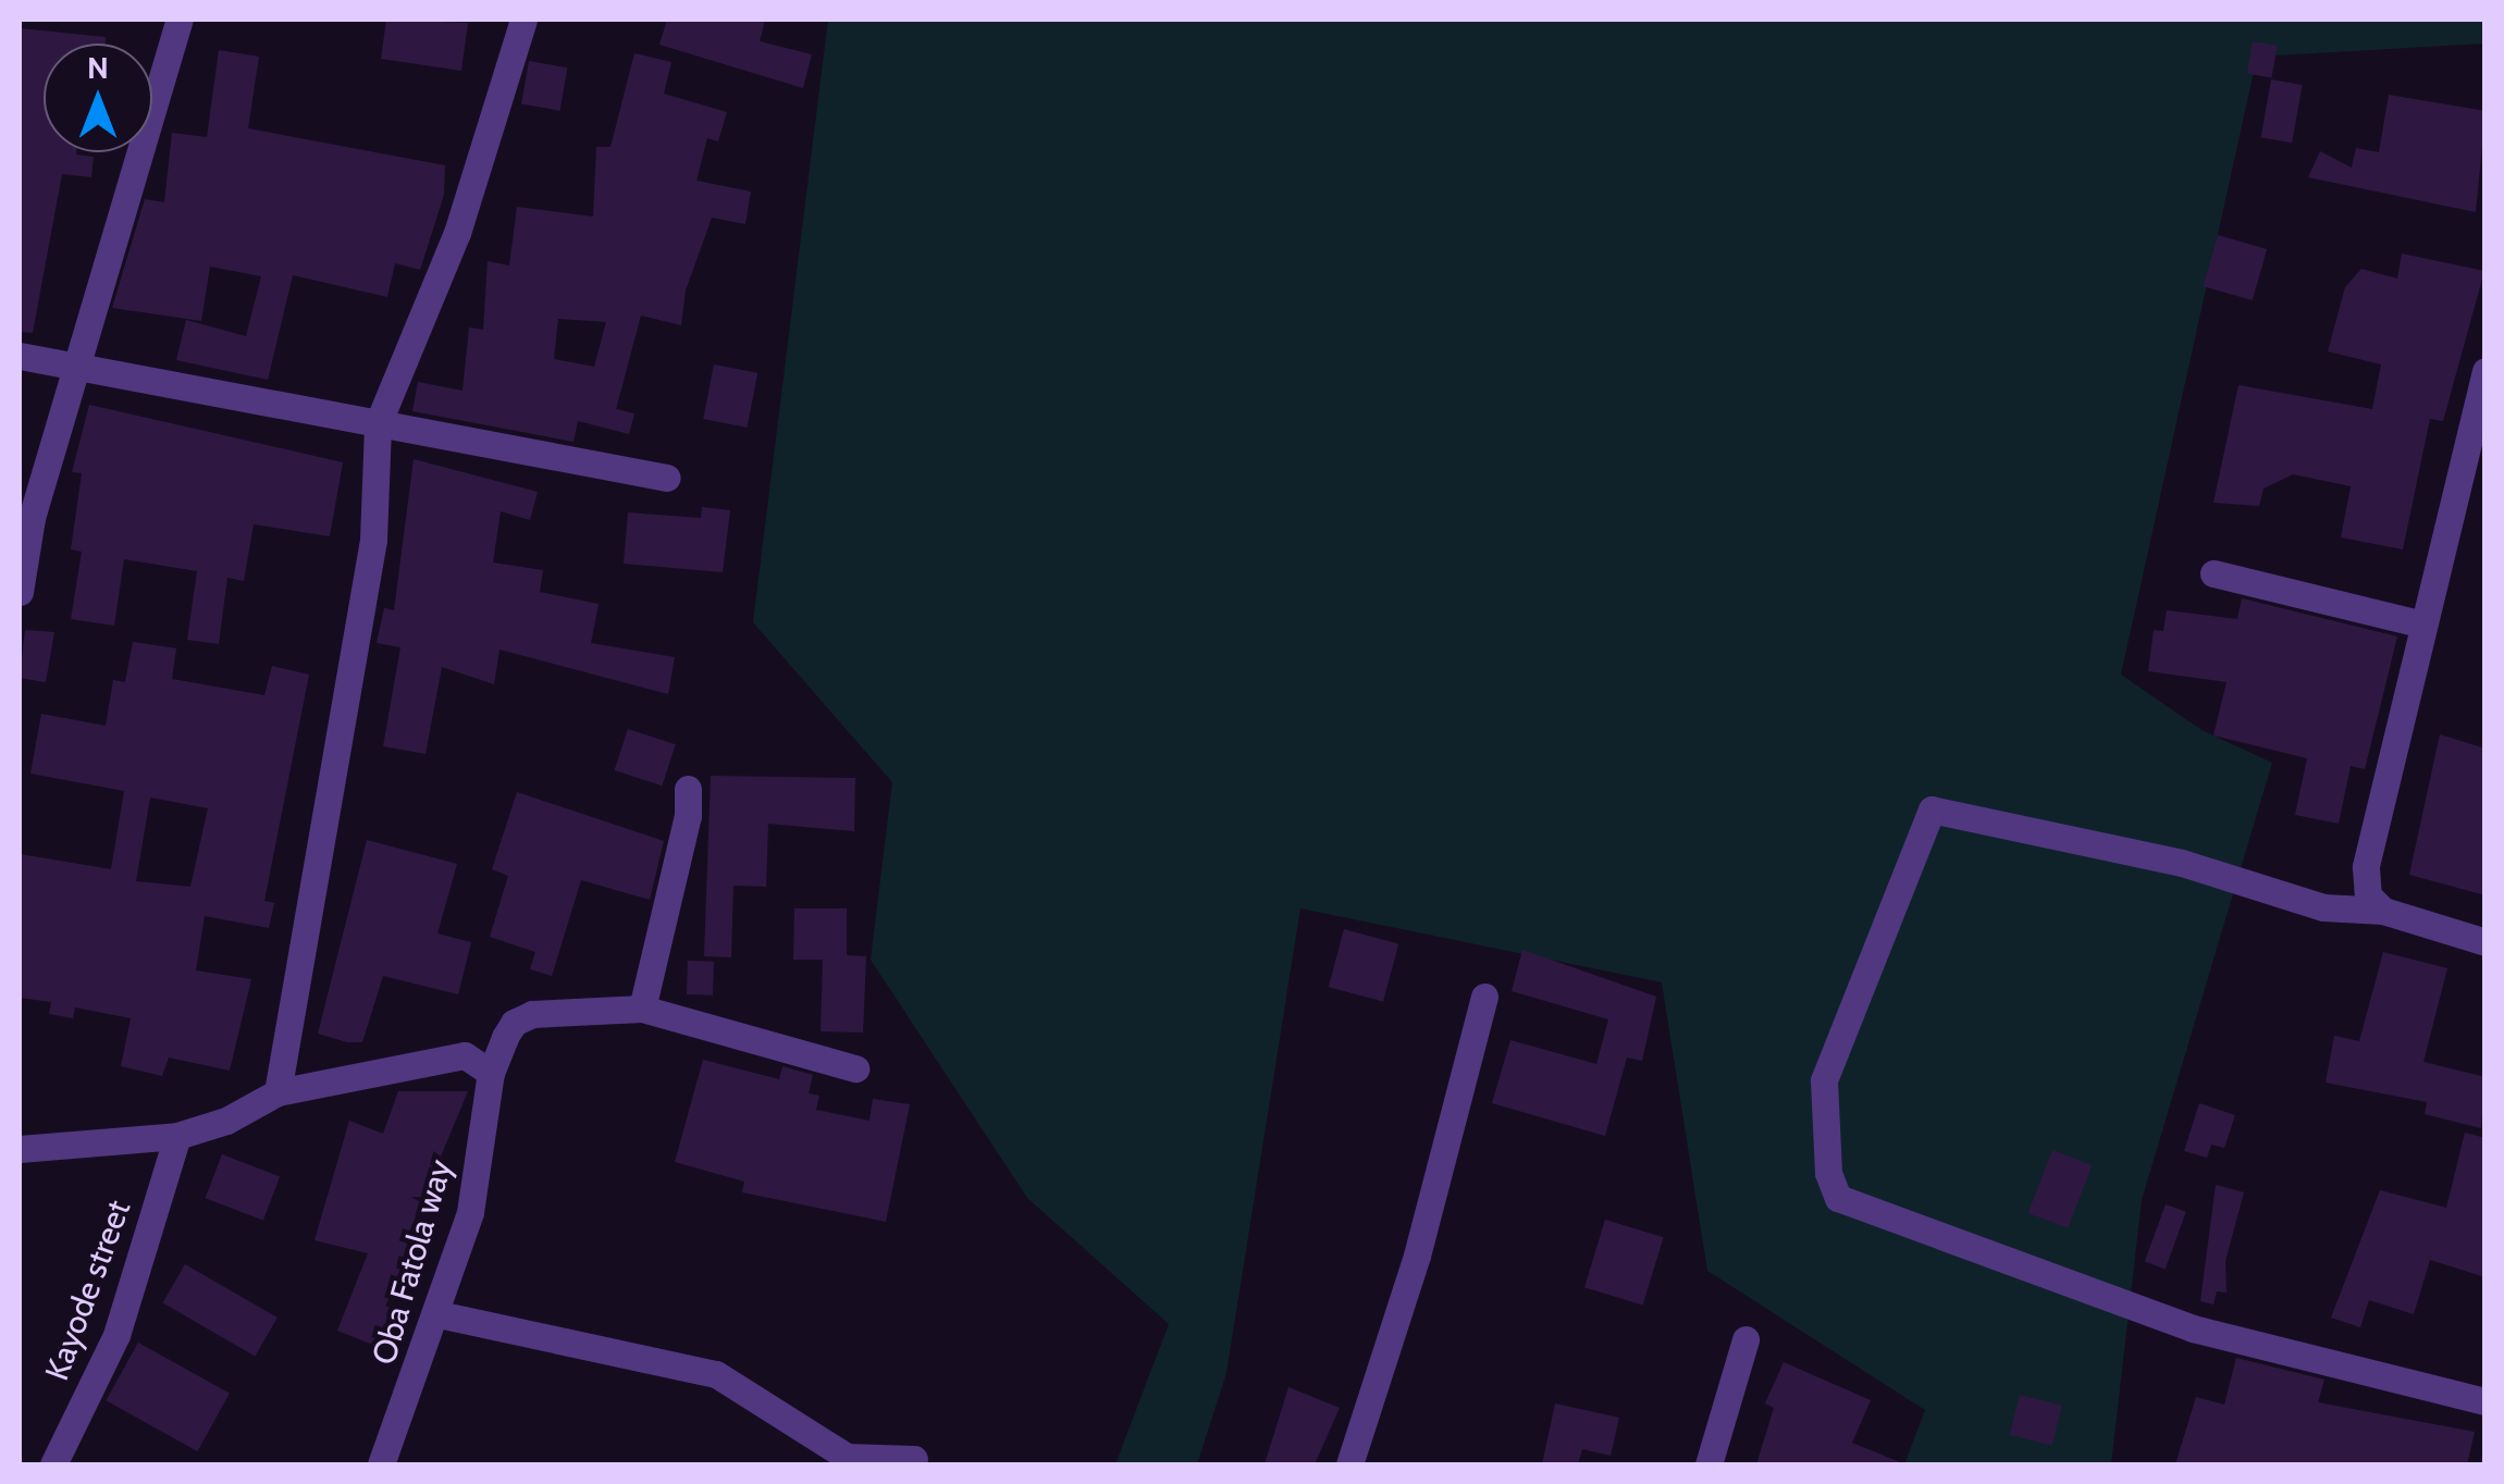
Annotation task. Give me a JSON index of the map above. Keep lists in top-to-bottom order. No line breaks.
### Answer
{"streets":{"street":["Oba Fatola way","Kayode street"]},"north":"top"}
